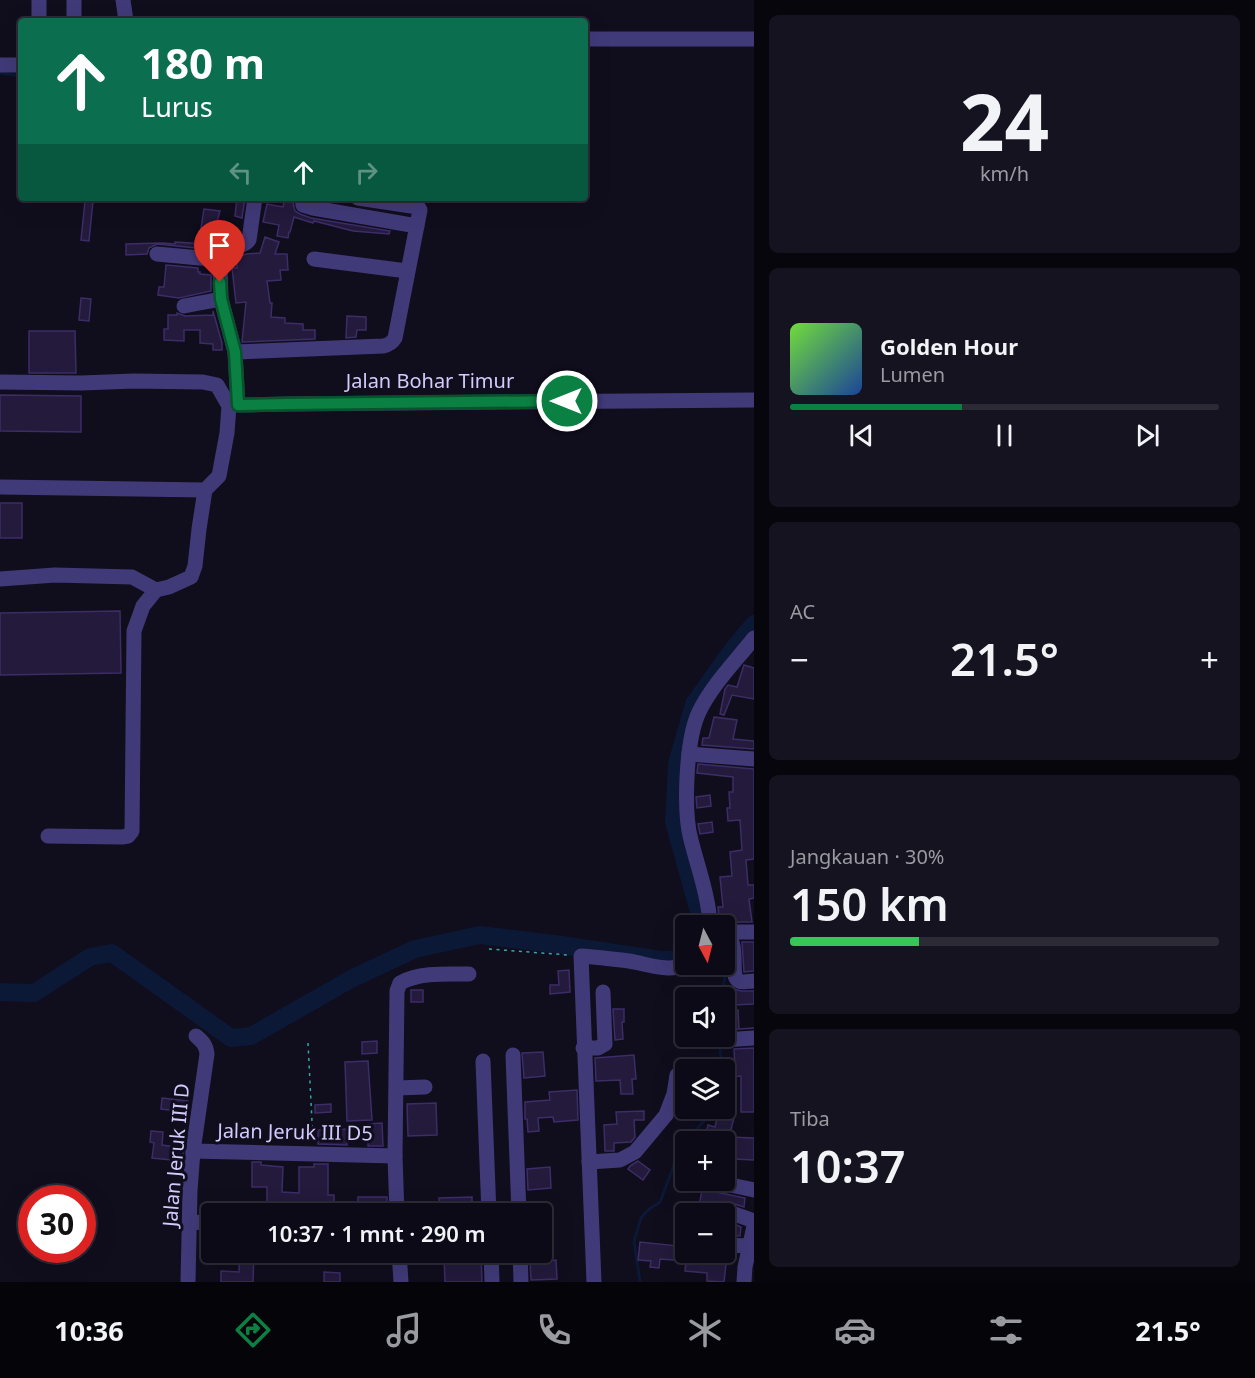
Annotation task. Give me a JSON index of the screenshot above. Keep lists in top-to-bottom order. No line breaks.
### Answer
{"streets":{"street":["Jalan Bohar Timur","Jalan Jeruk III D5","Jalan Jeruk III D"]},"crossings":[["Jalan Jeruk III D5","Jalan Jeruk III D"]],"north":"bottom","page":{"tile":[["24","km/h"],"AC",["Jangkauan · 30%","150 km"],["Tiba","10:37"]],"turn":["180 m","Lurus"],"song":["Golden Hour","Lumen"],"heat":["−","21.5°","+"],"map_buttons":["+","−"],"limit":"30","trip":"10:37 · 1 mnt · 290 m","tabs":["10:36","21.5°"]}}
